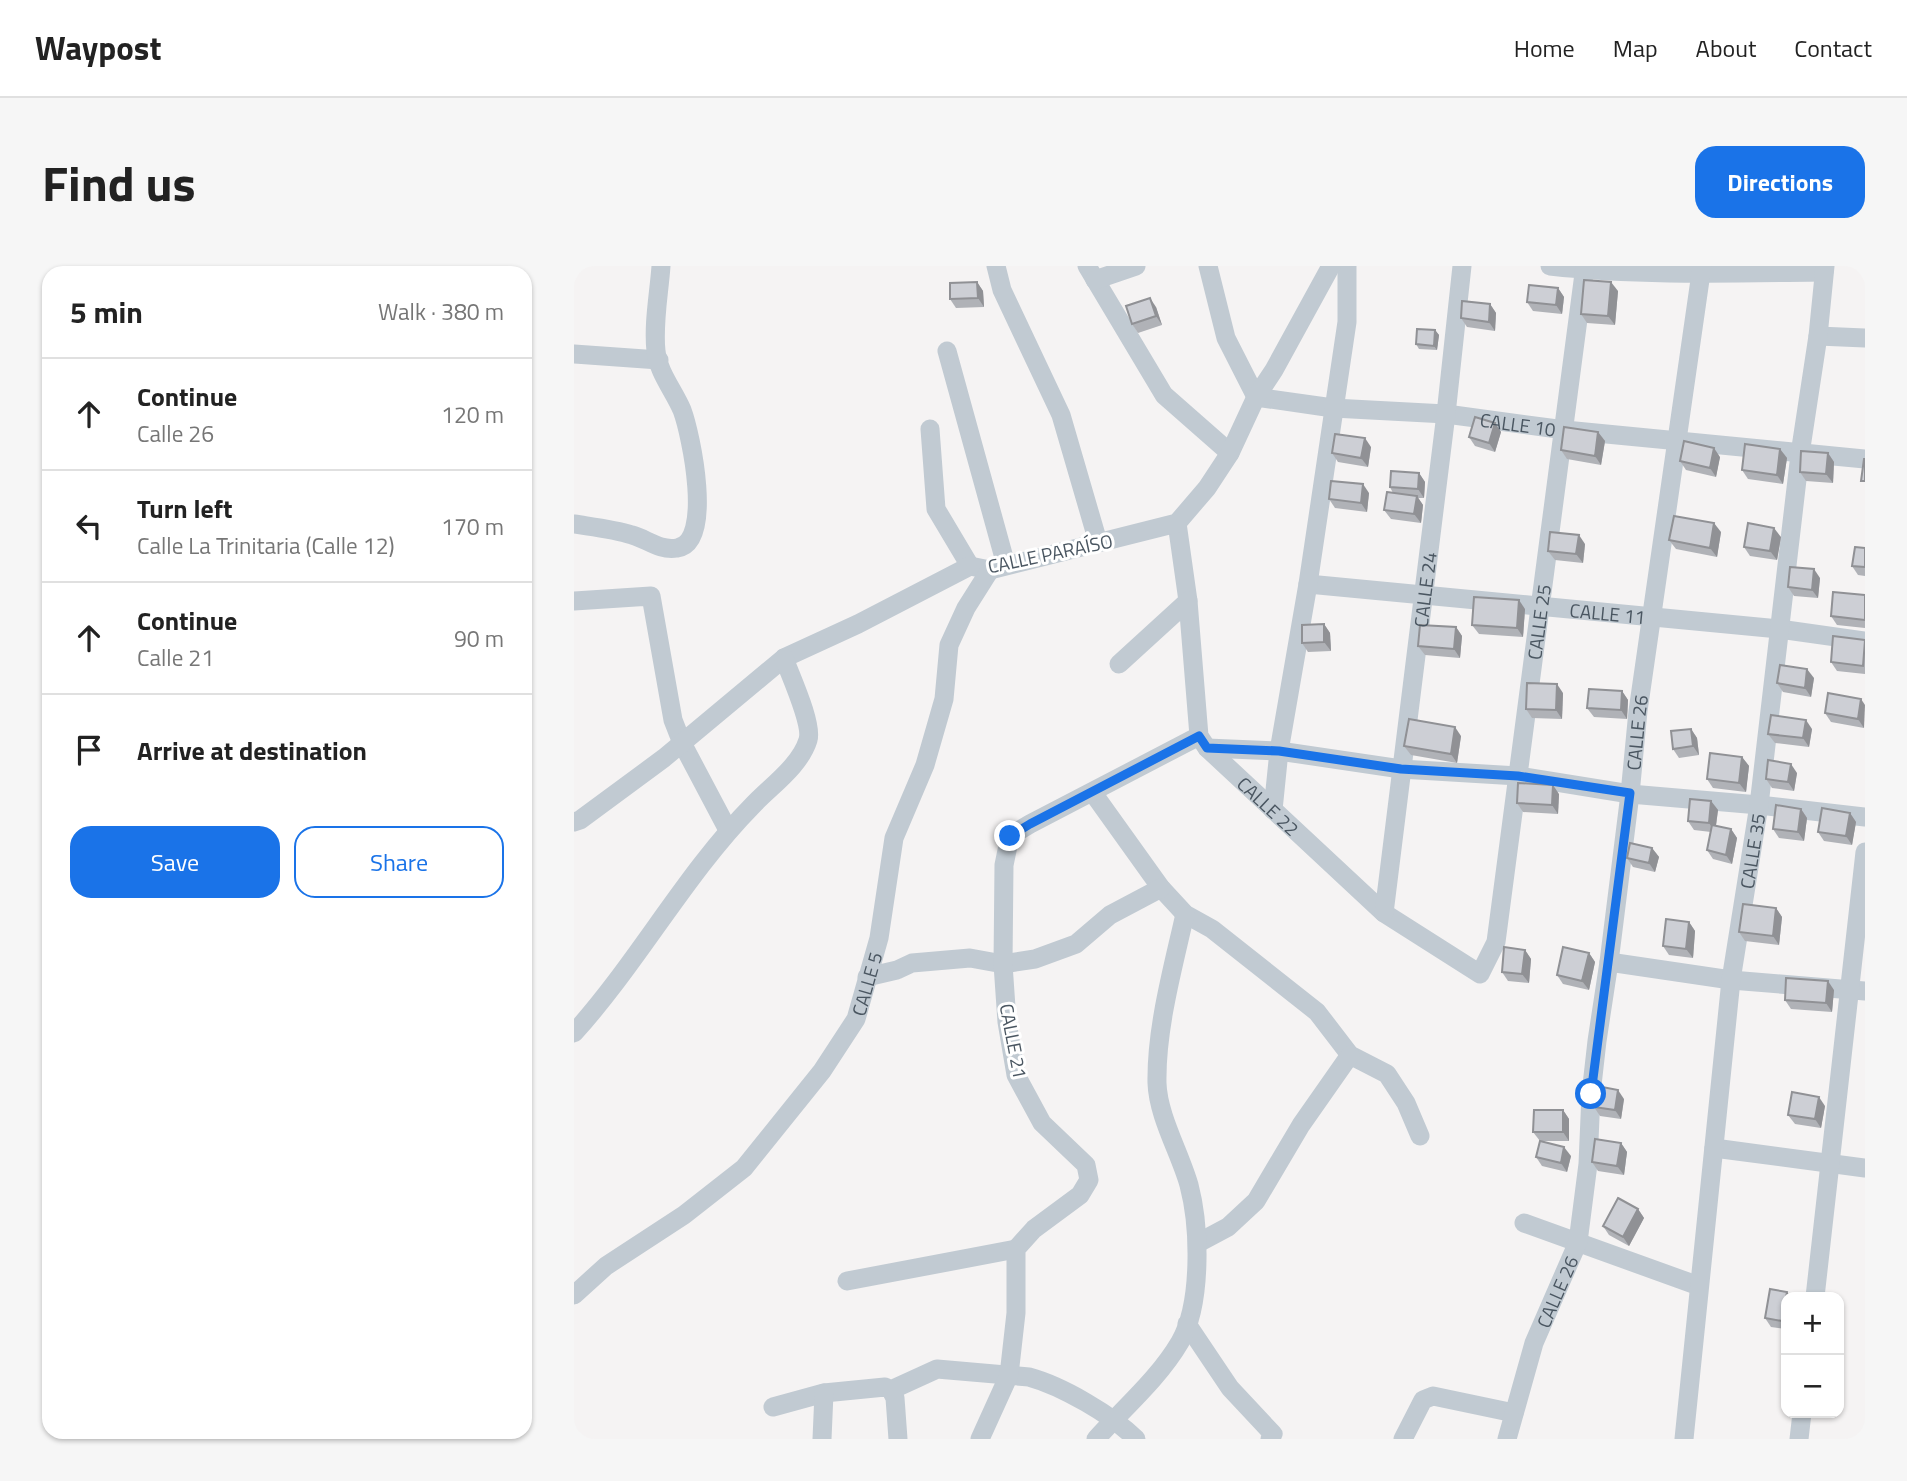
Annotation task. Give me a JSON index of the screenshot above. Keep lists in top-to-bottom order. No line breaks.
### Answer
{"streets":{"street":["CALLE 10","CALLE PARAÍSO","CALLE 24","CALLE 11","CALLE 25","CALLE 26","CALLE 22","CALLE 35","CALLE 5","CALLE 21"]},"crossings":[["CALLE 10","CALLE 24"],["CALLE 10","CALLE 25"],["CALLE 10","CALLE 26"],["CALLE 10","CALLE 35"],["CALLE PARAÍSO","CALLE 5"],["CALLE 24","CALLE 11"],["CALLE 24","CALLE 22"],["CALLE 11","CALLE 25"],["CALLE 11","CALLE 26"],["CALLE 11","CALLE 35"],["CALLE 25","CALLE 22"],["CALLE 22","CALLE 21"]],"page":{"header":"Waypost","nav":["Home","Map","About","Contact"],"title":"Find us","buttons":["Directions",["Save","Share"]],"heading":["5 min","Walk · 380 m"],"list":[["Continue","Calle 26","120 m"],["Turn left","Calle La Trinitaria (Calle 12)","170 m"],["Continue","Calle 21","90 m"],"Arrive at destination"],"map_buttons":["+","−"]}}
